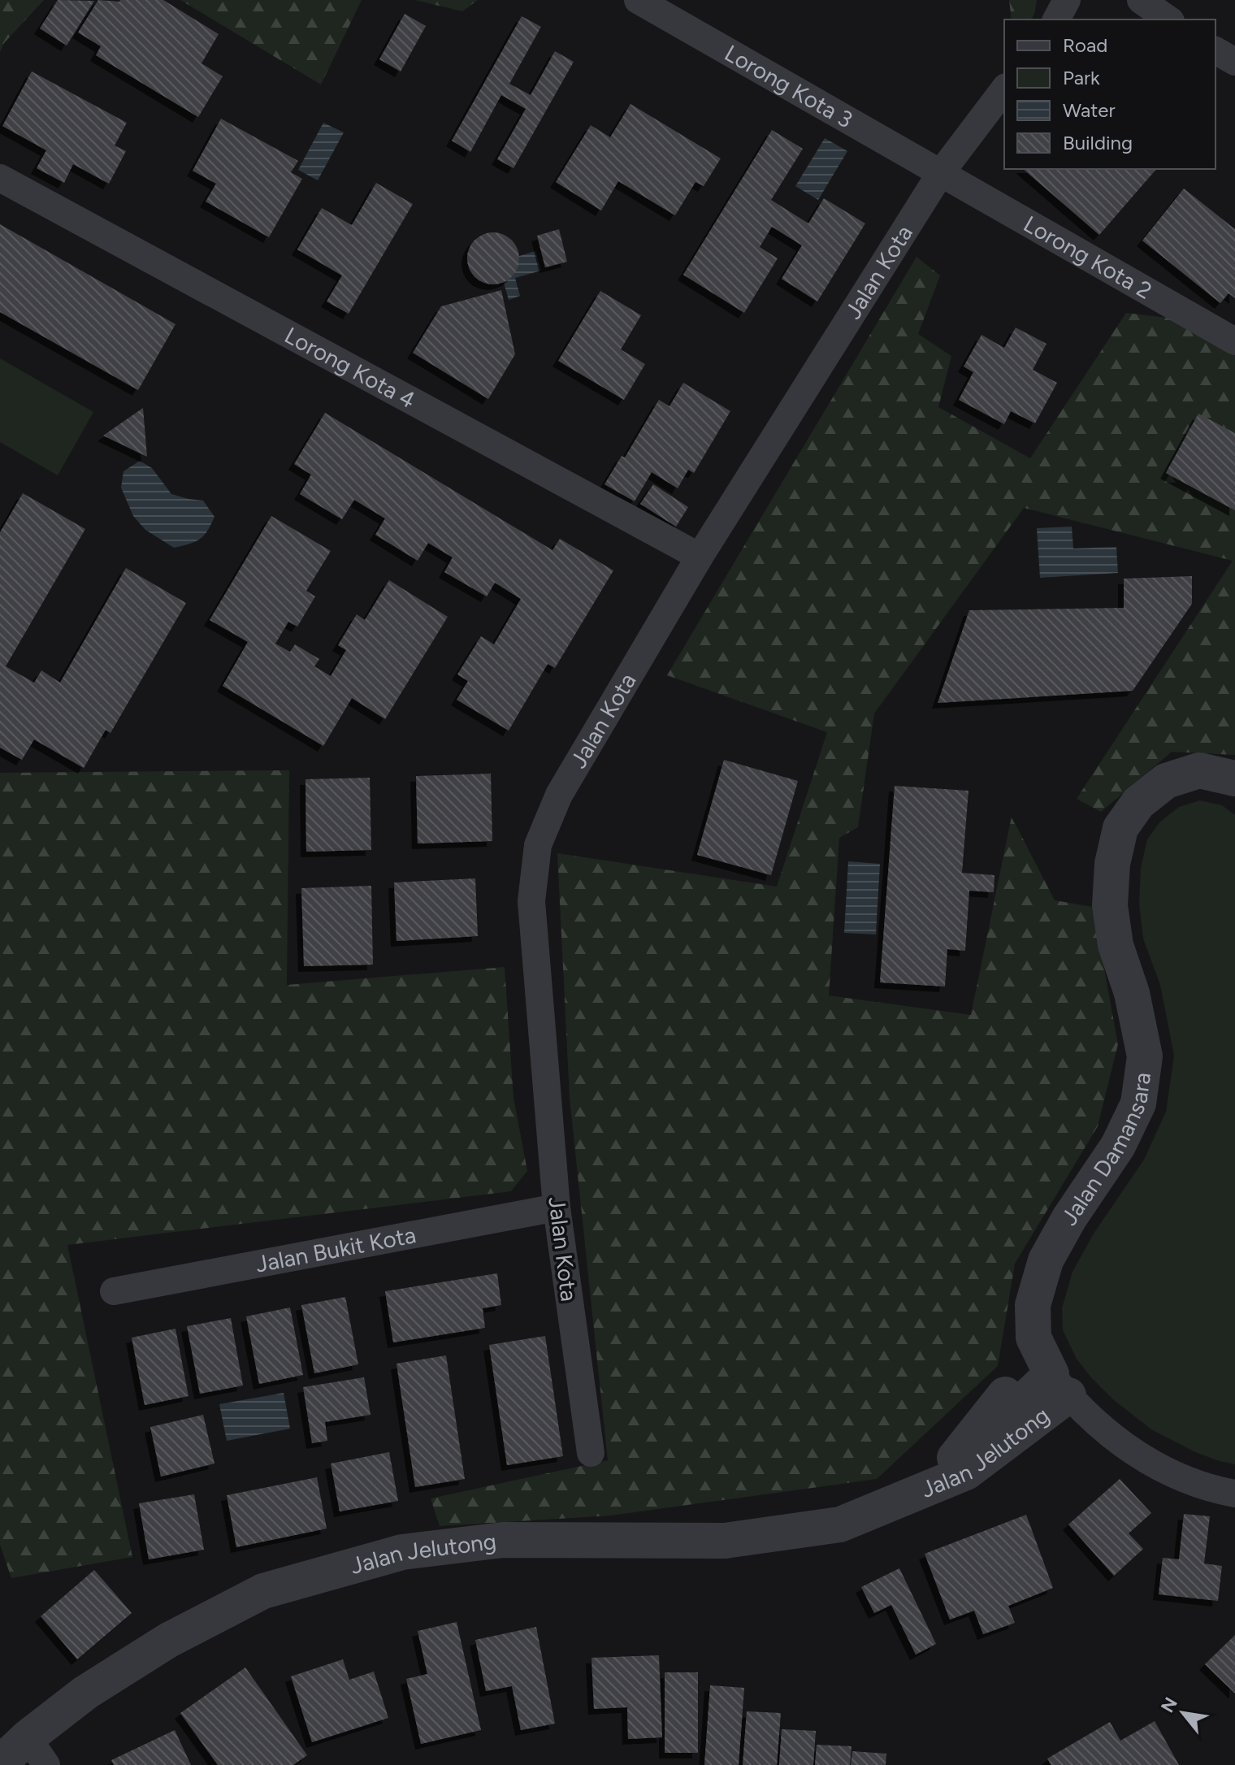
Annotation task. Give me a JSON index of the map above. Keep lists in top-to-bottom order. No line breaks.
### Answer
{"streets":{"street":["Lorong Kota 3","Lorong Kota 2","Jalan Kota","Lorong Kota 4","Jalan Damansara","Jalan Bukit Kota","Jalan Jelutong"]},"crossings":[["Lorong Kota 3","Lorong Kota 2"],["Lorong Kota 3","Jalan Kota"],["Lorong Kota 2","Jalan Kota"],["Jalan Kota","Lorong Kota 4"],["Jalan Kota","Jalan Bukit Kota"],["Jalan Damansara","Jalan Jelutong"]],"legend":["Road","Park","Water","Building"],"north":"top left"}
